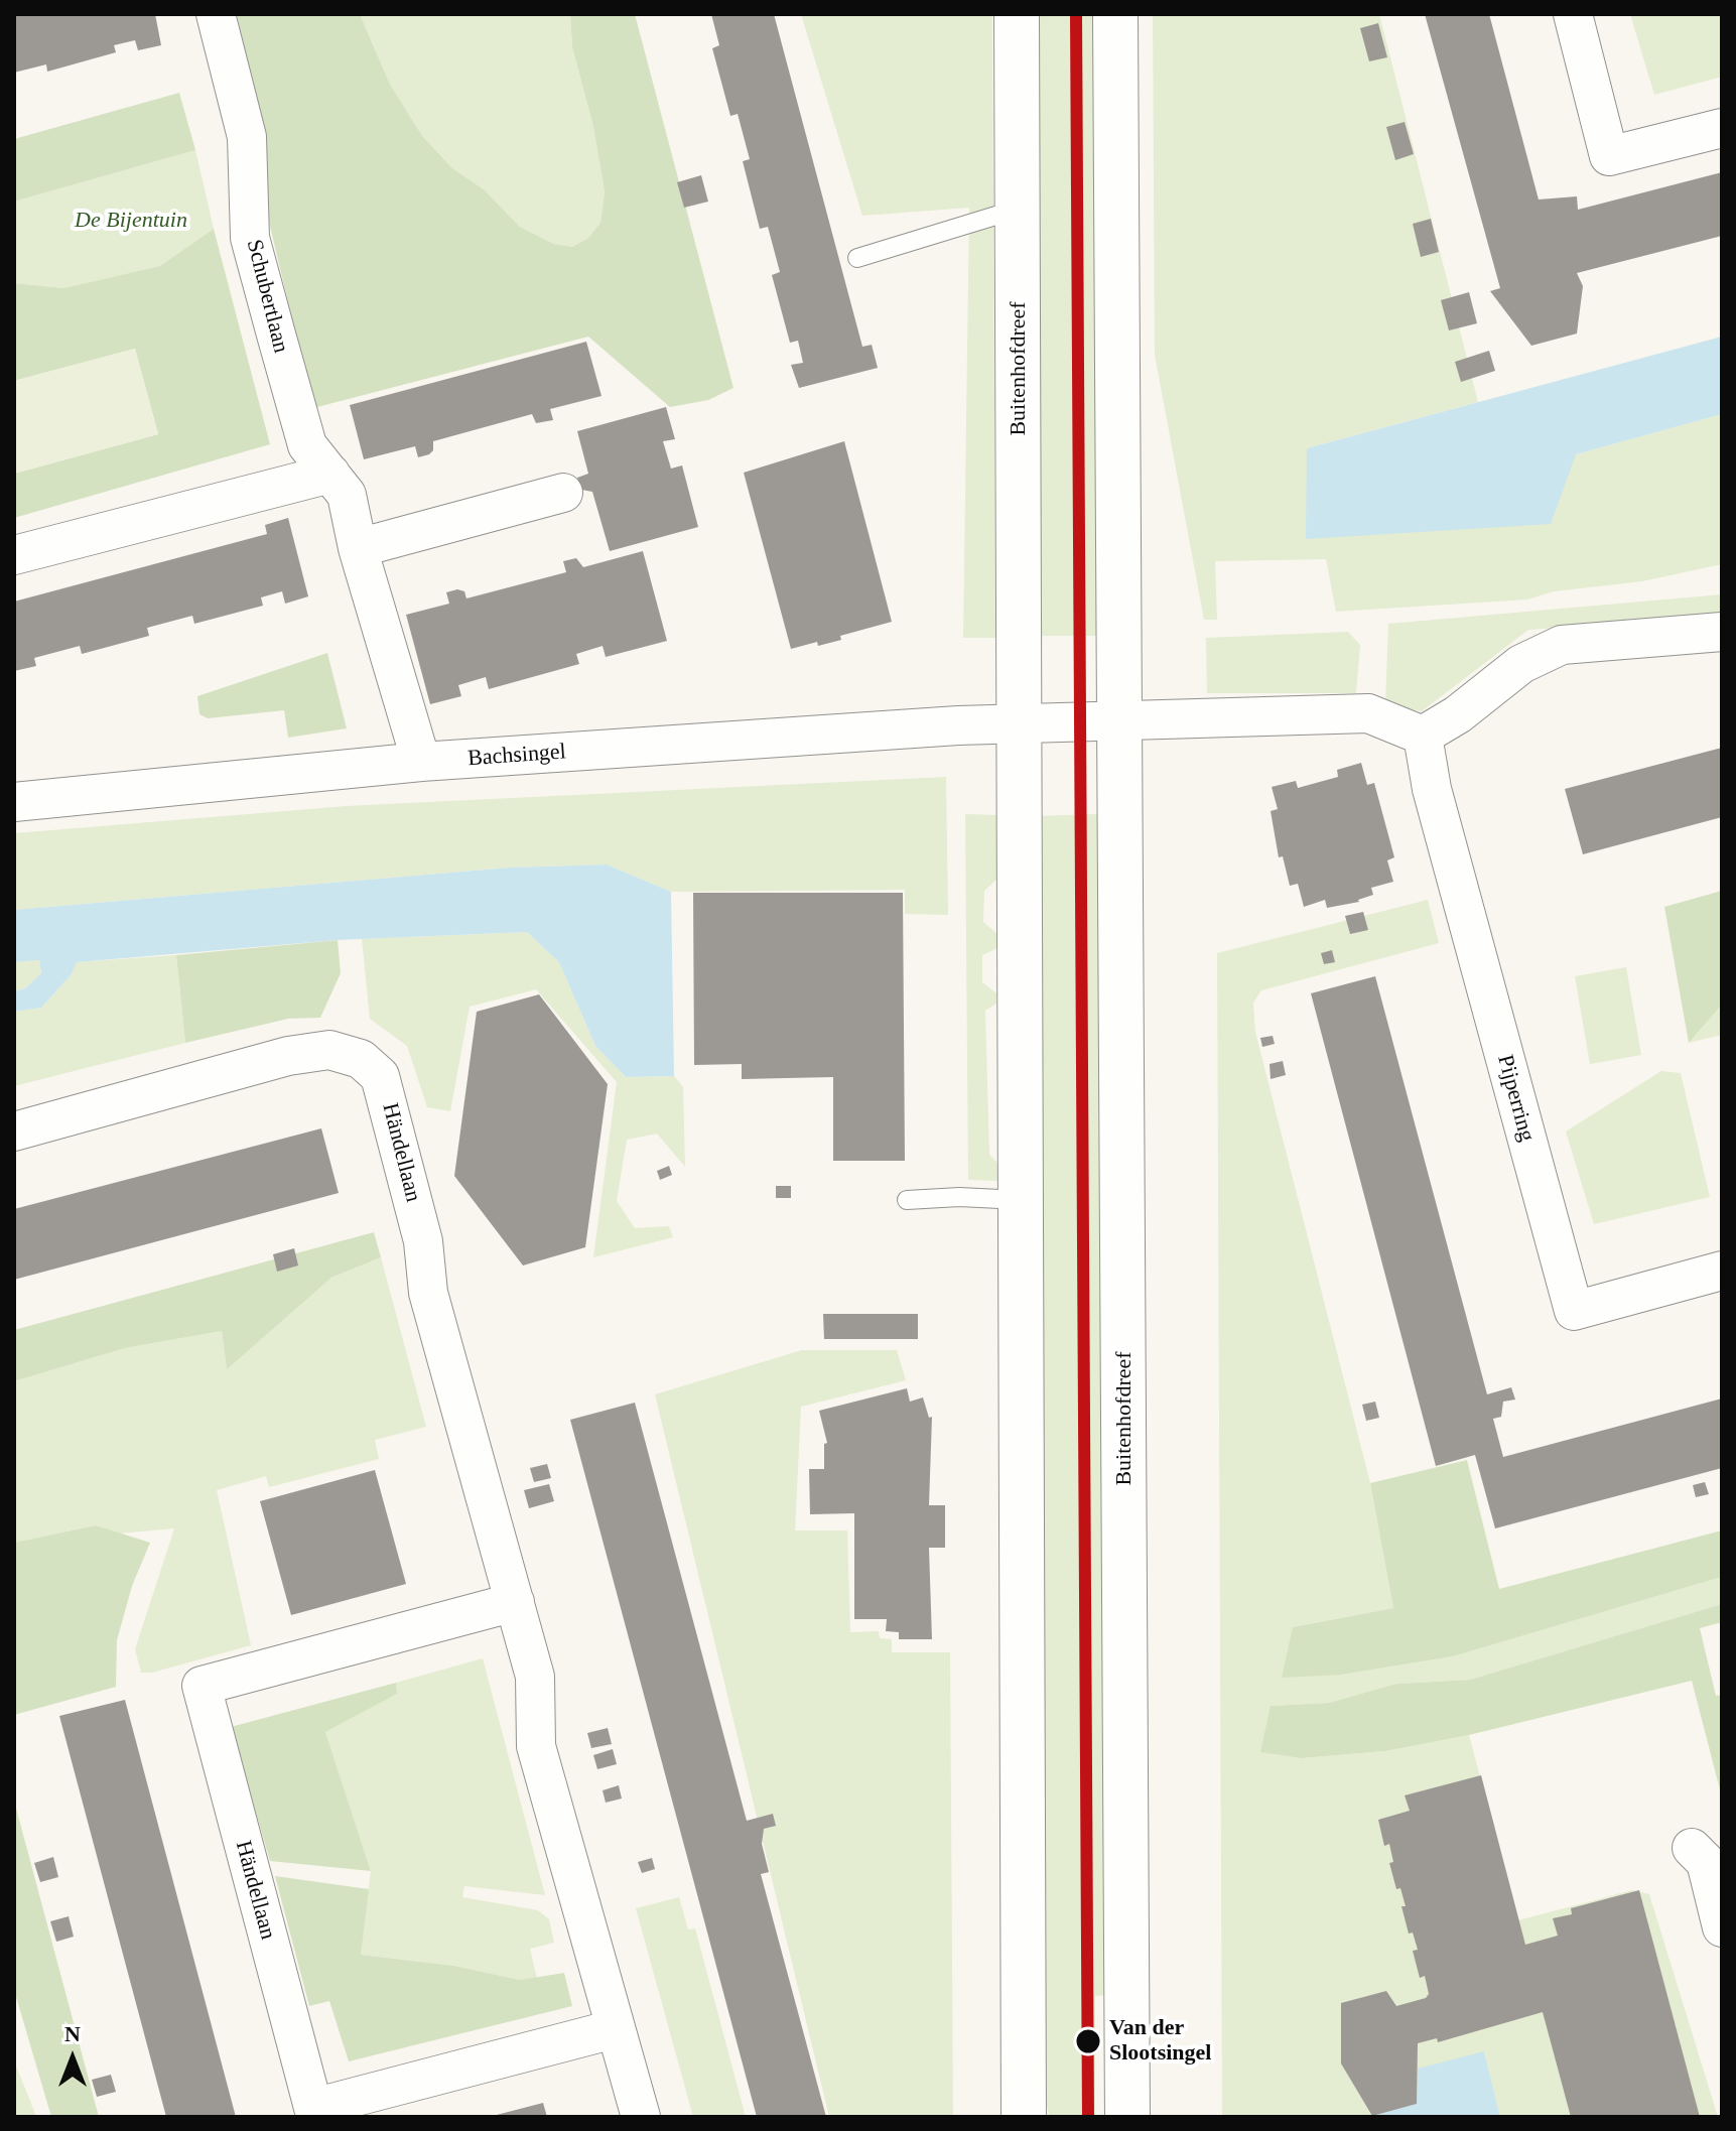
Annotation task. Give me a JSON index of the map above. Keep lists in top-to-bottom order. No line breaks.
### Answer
{"streets":{"street":["Schubertlaan","Buitenhofdreef","Bachsingel","Pijperring","Händellaan"]},"crossings":[["Schubertlaan","Bachsingel"],["Buitenhofdreef","Bachsingel"]],"parks":["De Bijentuin"],"places":["Van der Slootsingel"],"north":"top"}
